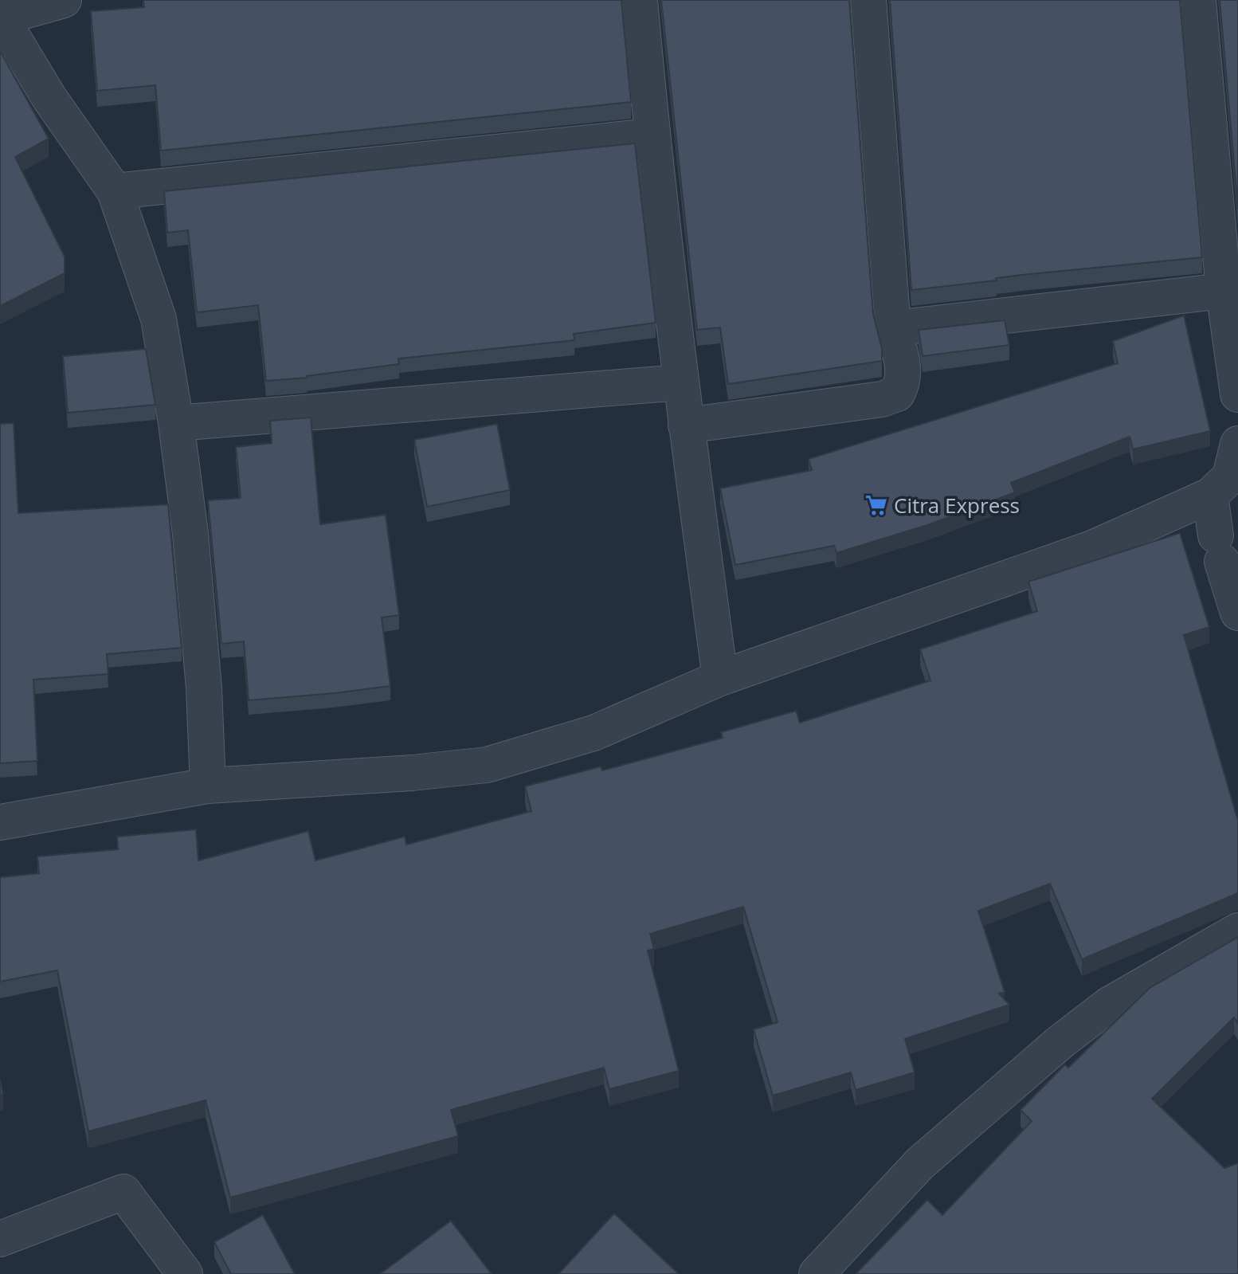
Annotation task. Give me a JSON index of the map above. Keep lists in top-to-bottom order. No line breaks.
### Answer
{"places":{"supermarket":["Citra Express"]}}
